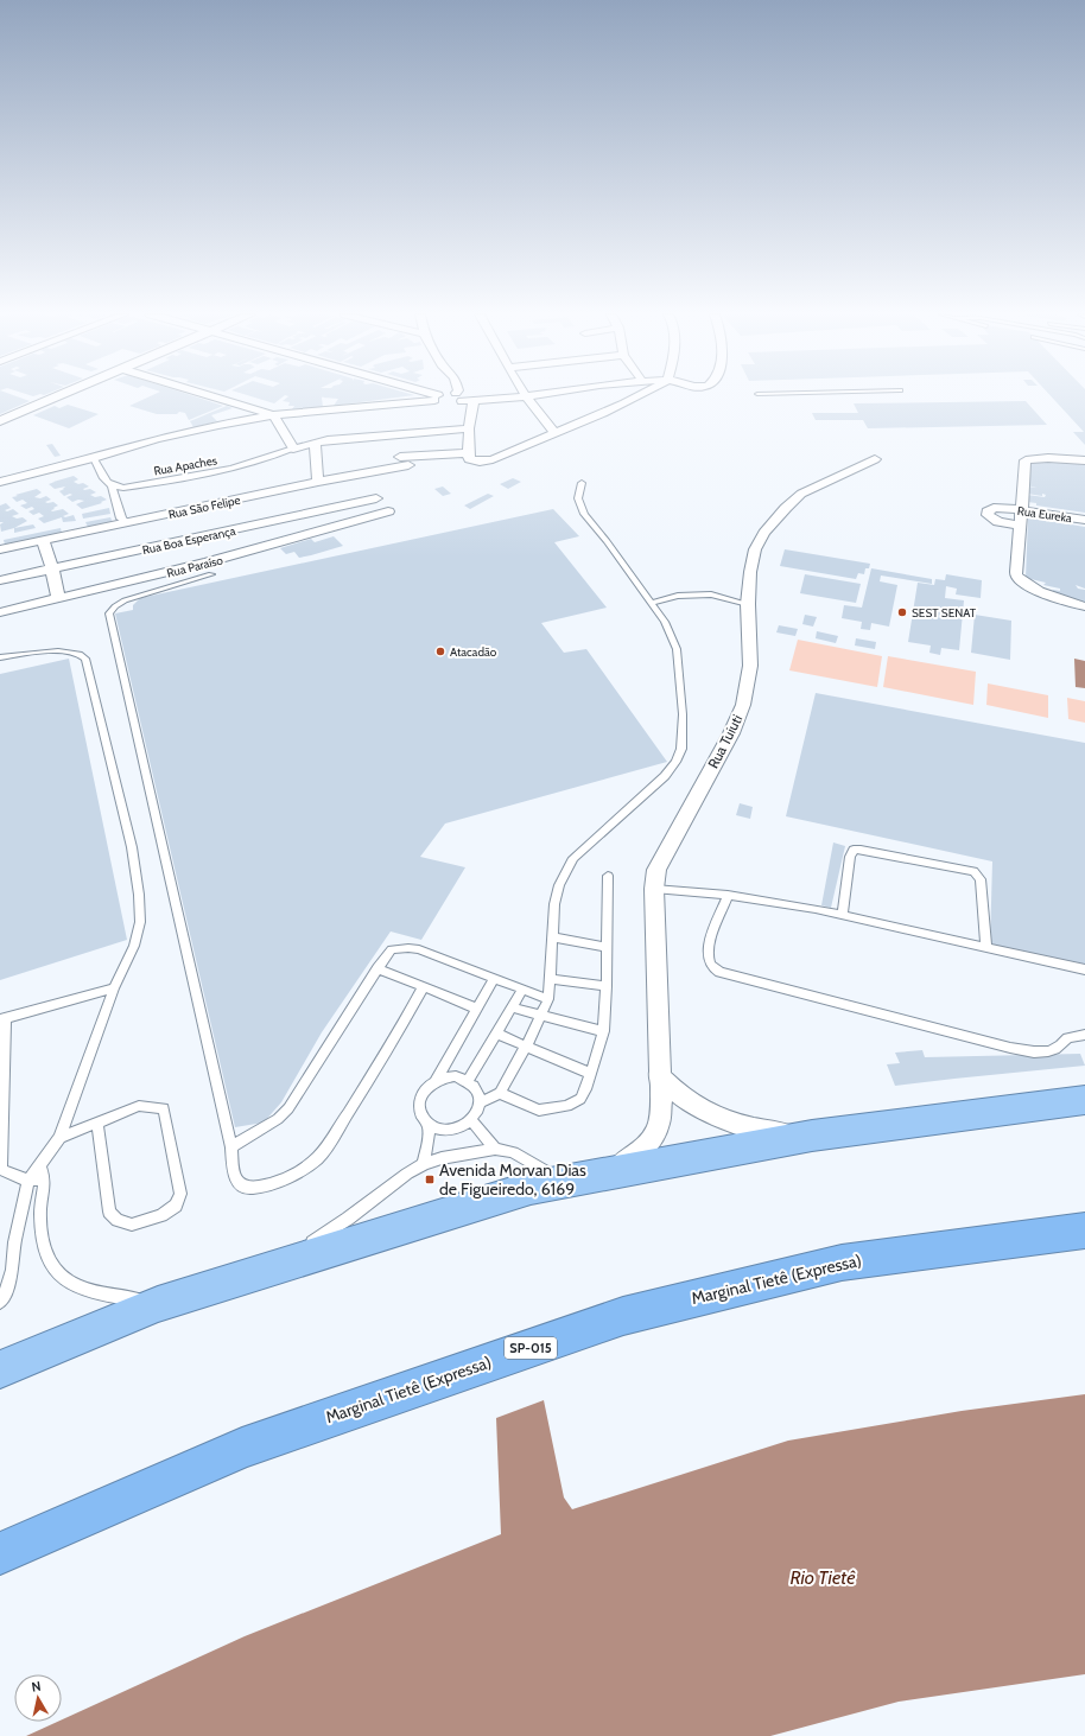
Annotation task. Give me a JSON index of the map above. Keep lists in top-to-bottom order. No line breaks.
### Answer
{"streets":{"highway":["Marginal Tietê (Expressa)","SP-015"],"street":["Rua Apaches","Rua São Felipe","Rua Eureka","Rua Boa Esperança","Rua Paraíso","Rua Tuiuti"]},"water":["Rio Tietê"],"places":{"other":["SEST SENAT","Atacadão"],"transit":["Avenida Morvan Dias de Figueiredo, 6169"]},"north":"top"}
